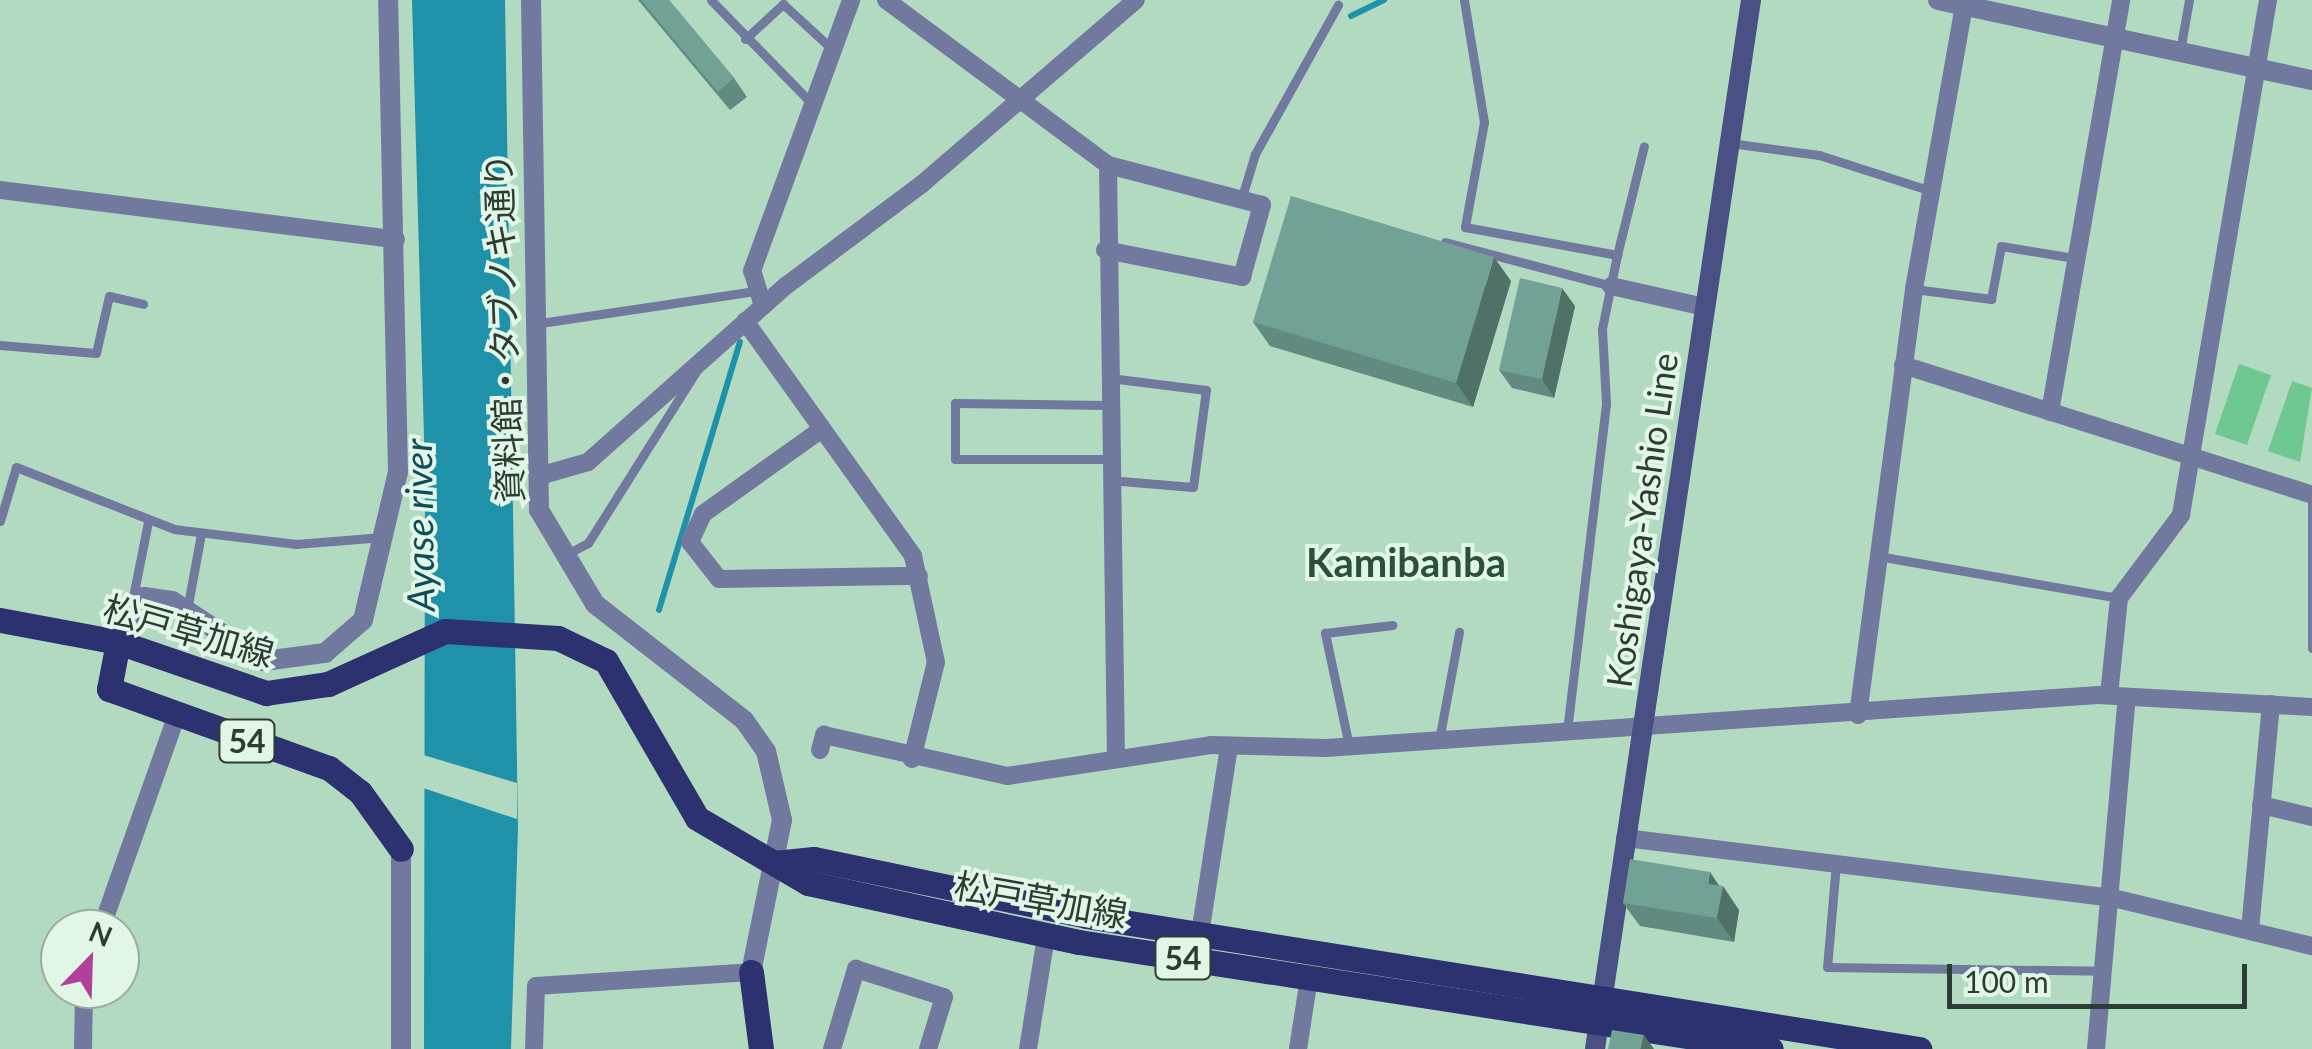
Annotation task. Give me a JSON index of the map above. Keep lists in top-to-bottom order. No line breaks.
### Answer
{"streets":{"main road":["Koshigaya-Yashio Line","松戸草加線","54"],"street":["資料館・タブノキ通り"]},"crossings":[["資料館・タブノキ通り","松戸草加線"],["Koshigaya-Yashio Line","松戸草加線"],["Koshigaya-Yashio Line","54"],["松戸草加線","54"]],"districts":["Kamibanba"],"water":["Ayase river"],"scale_bar":"100 m","north":"top right"}
